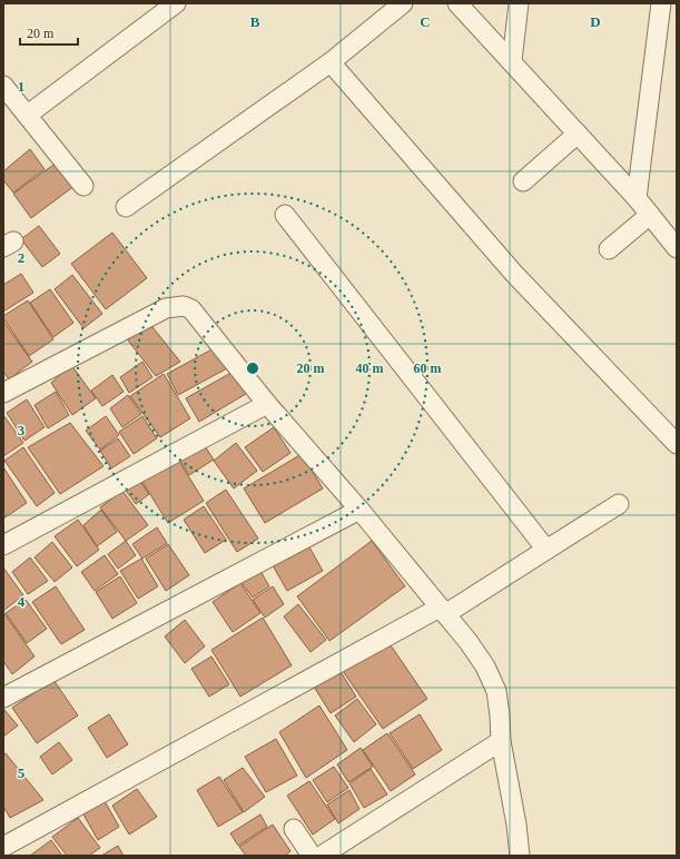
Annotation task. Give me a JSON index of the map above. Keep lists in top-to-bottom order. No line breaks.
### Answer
{"scale_bar":"20 m","grid":{"columns":["B","C","D"],"rows":["1","2","3","4","5"]},"rings":["20 m","40 m","60 m"]}
